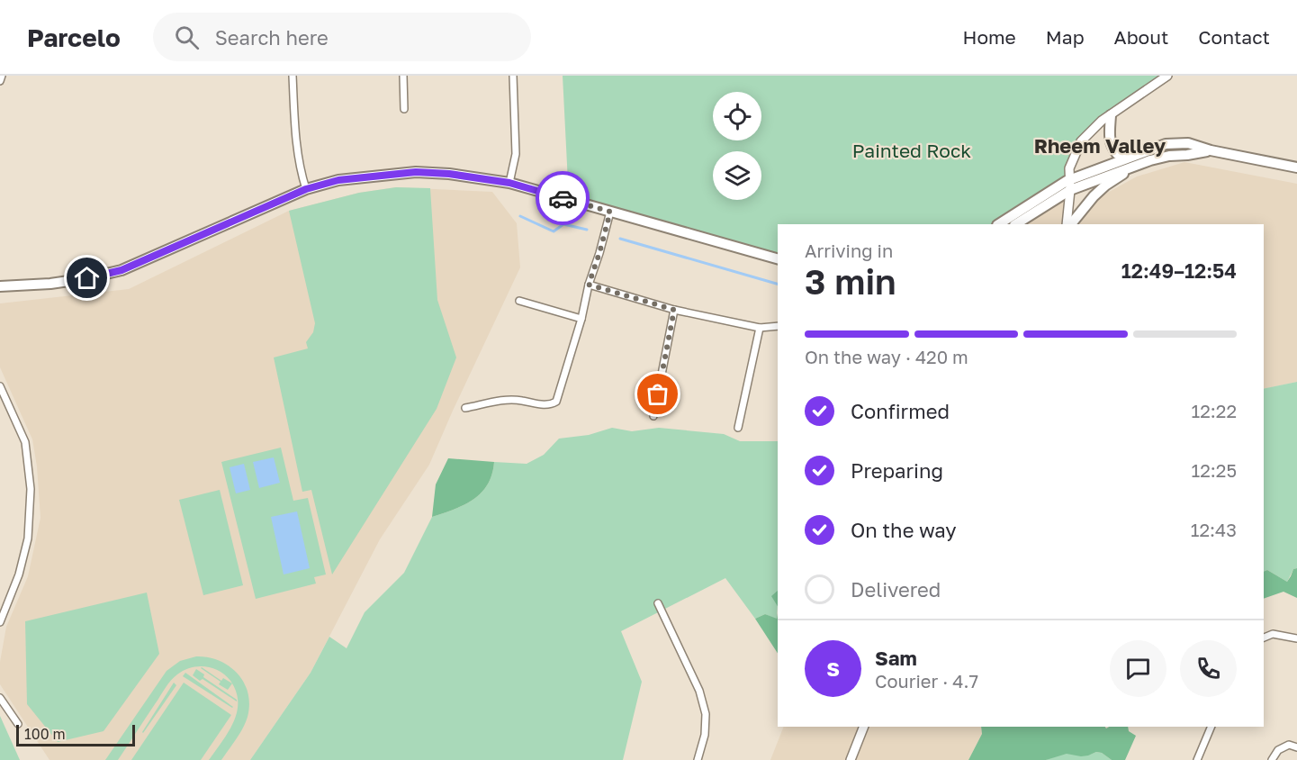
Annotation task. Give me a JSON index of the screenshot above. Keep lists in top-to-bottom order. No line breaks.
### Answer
{"districts":["Rheem Valley"],"parks":["Painted Rock"],"scale_bar":"100 m","page":{"header":"Parcelo","search":"Search here","nav":["Home","Map","About","Contact"],"heading":["3 min","Arriving in","12:49–12:54"],"panel":["Sam","Courier · 4.7"],"bar":"On the way · 420 m","list":[["Confirmed","12:22"],["Preparing","12:25"],["On the way","12:43"],"Delivered"],"round":"S","scale":"100 m"}}
